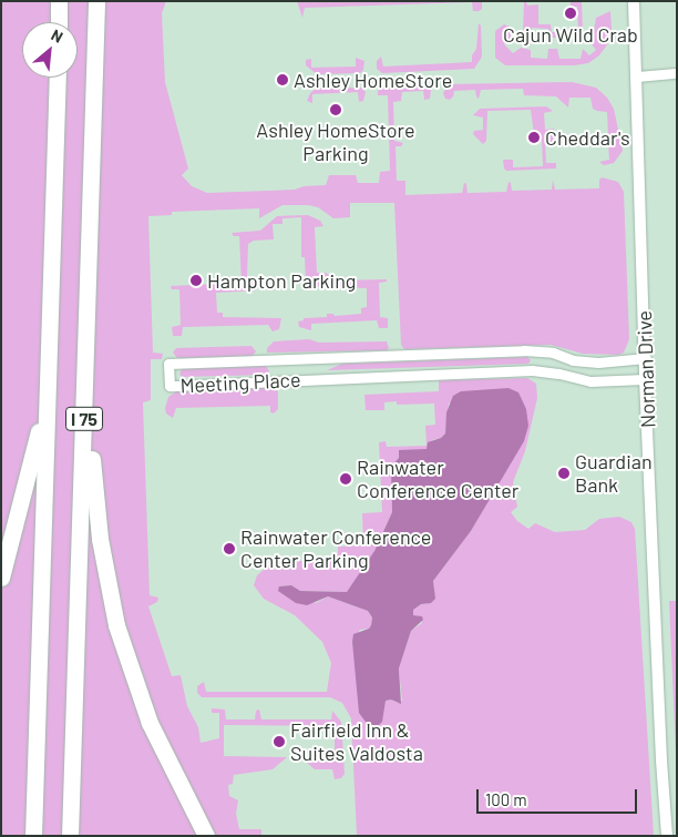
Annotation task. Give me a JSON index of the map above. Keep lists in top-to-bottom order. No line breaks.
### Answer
{"streets":{"highway":["I 75"],"street":["Norman Drive","Meeting Place"]},"crossings":[["Norman Drive","Meeting Place"]],"places":["Cajun Wild Crab","Ashley HomeStore","Ashley HomeStore Parking","Cheddar's","Hampton Parking","Guardian Bank","Rainwater Conference Center","Rainwater Conference Center Parking","Fairfield Inn & Suites Valdosta"],"scale_bar":"100 m","north":"top right"}
